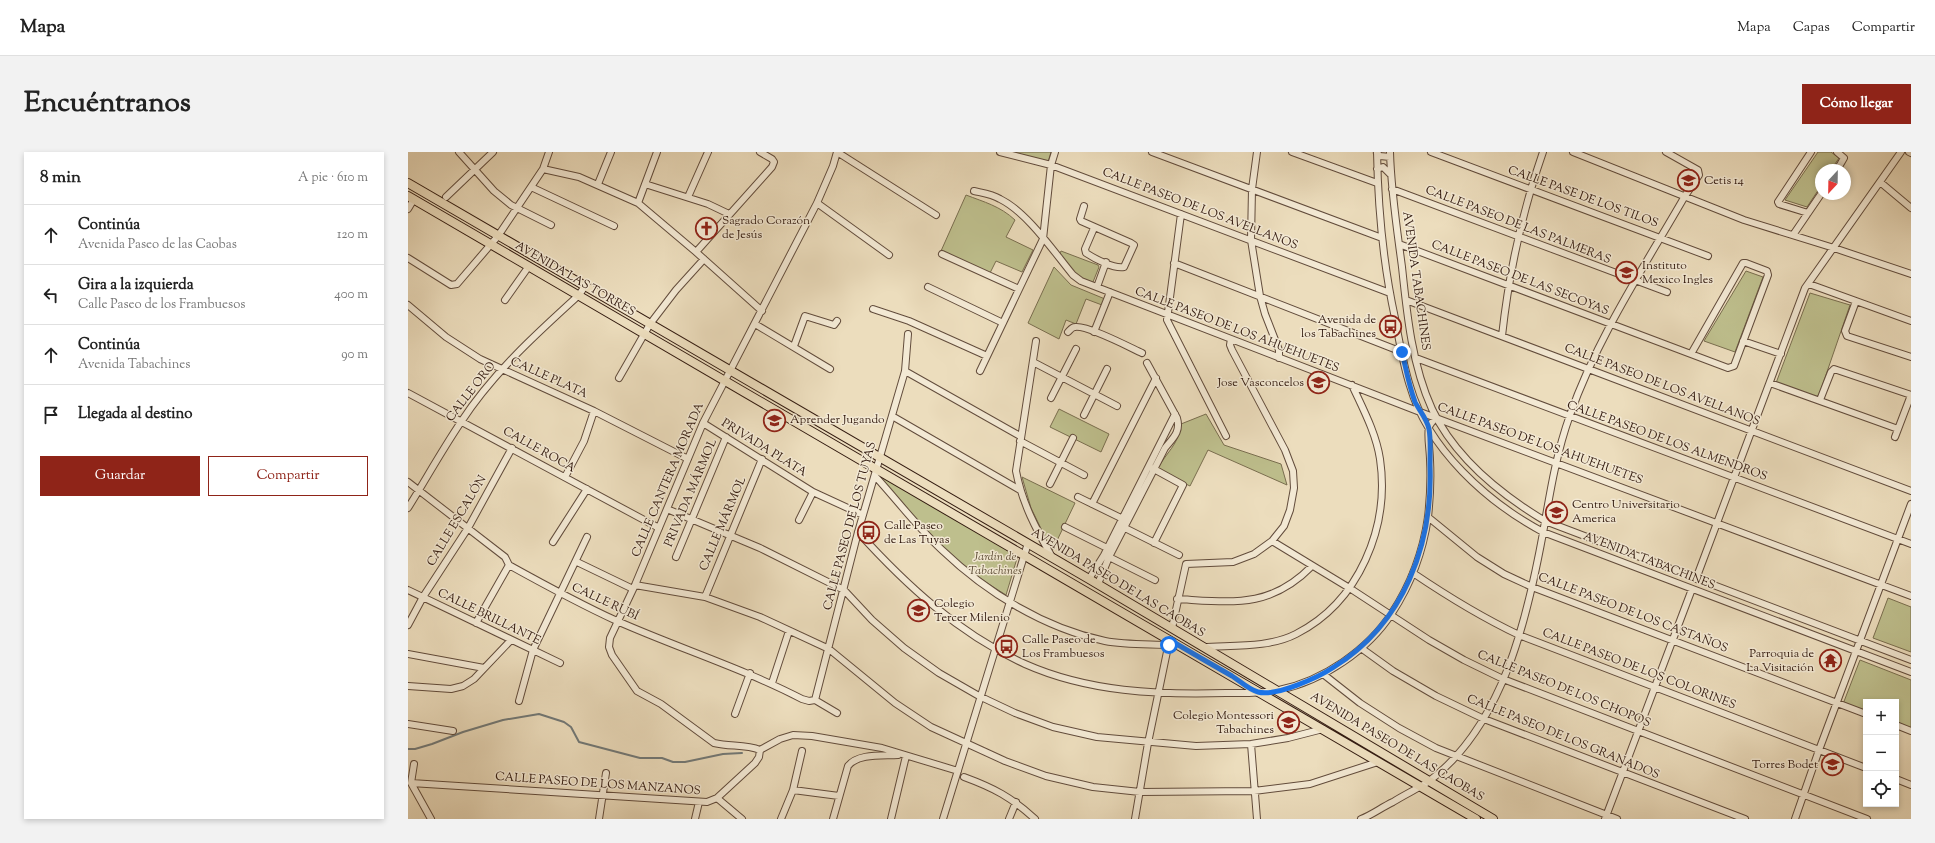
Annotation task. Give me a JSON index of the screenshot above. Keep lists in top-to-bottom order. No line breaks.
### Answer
{"streets":{"main road":["AVENIDA LAS TORRES","AVENIDA PASEO DE LAS CAOBAS"],"street":["CALLE PASE DE LOS TILOS","CALLE PASEO DE LOS AVELLANOS","CALLE PASEO DE LAS PALMERAS","CALLE PASEO DE LAS SECOYAS","AVENIDA TABACHINES","CALLE PASEO DE LOS AHUEHUETES","CALLE PLATA","CALLE ORO","CALLE PASEO DE LOS ALMENDROS","PRIVADA PLATA","CALLE ROCA","CALLE CANTERA MORADA","PRIVADA MÁRMOL","CALLE ESCALÓN","CALLE MÁRMOL","CALLE PASEO DE LOS TUYAS","CALLE RUBÍ","CALLE PASEO DE LOS CASTAÑOS","CALLE BRILLANTE","CALLE PASEO DE LOS COLORINES","CALLE PASEO DE LOS CHOPOS","CALLE PASEO DE LOS GRANADOS","CALLE PASEO DE LOS MANZANOS"]},"crossings":[["CALLE PASEO DE LOS AVELLANOS","AVENIDA TABACHINES"],["CALLE PASEO DE LAS PALMERAS","AVENIDA TABACHINES"],["CALLE PASEO DE LAS SECOYAS","AVENIDA TABACHINES"],["AVENIDA LAS TORRES","CALLE ORO"],["AVENIDA LAS TORRES","CALLE CANTERA MORADA"],["AVENIDA LAS TORRES","AVENIDA PASEO DE LAS CAOBAS"],["AVENIDA TABACHINES","CALLE PASEO DE LOS AHUEHUETES"],["AVENIDA TABACHINES","CALLE PASEO DE LOS ALMENDROS"],["CALLE PLATA","CALLE ORO"],["CALLE PLATA","CALLE CANTERA MORADA"],["CALLE ORO","CALLE ROCA"],["CALLE ORO","CALLE RUBÍ"],["PRIVADA PLATA","CALLE CANTERA MORADA"],["PRIVADA PLATA","PRIVADA MÁRMOL"],["PRIVADA PLATA","CALLE MÁRMOL"],["PRIVADA PLATA","CALLE PASEO DE LOS TUYAS"],["CALLE ROCA","CALLE CANTERA MORADA"],["CALLE ROCA","CALLE ESCALÓN"],["CALLE CANTERA MORADA","AVENIDA PASEO DE LAS CAOBAS"],["CALLE CANTERA MORADA","CALLE RUBÍ"],["CALLE CANTERA MORADA","CALLE PASEO DE LOS MANZANOS"],["CALLE ESCALÓN","CALLE RUBÍ"],["CALLE ESCALÓN","CALLE BRILLANTE"],["CALLE PASEO DE LOS TUYAS","AVENIDA PASEO DE LAS CAOBAS"],["CALLE PASEO DE LOS TUYAS","CALLE RUBÍ"]],"parks":["Jardín de Tabachines"],"places":{"school or university":["Cetis 14","Instituto Mexico Ingles","Jose Vasconcelos","Aprender Jugando","Centro Universitario America","Colegio Tercer Milenio","Colegio Montessori Tabachines","Torres Bodet"],"church":["Sagrado Corazón de Jesús"],"bus stop":["Avenida de los Tabachines","Calle Paseo de Las Tuyas","Calle Paseo de Los Frambuesos"],"temple":["Parroquia de La Visitación"]},"north":"bottom","page":{"header":"Mapa","nav":["Mapa","Capas","Compartir"],"title":"Encuéntranos","buttons":["Cómo llegar",["Guardar","Compartir"]],"heading":["8 min","A pie · 610 m"],"list":[["Continúa","Avenida Paseo de las Caobas","120 m"],["Gira a la izquierda","Calle Paseo de los Frambuesos","400 m"],["Continúa","Avenida Tabachines","90 m"],"Llegada al destino"],"map_buttons":["+","−"]}}
